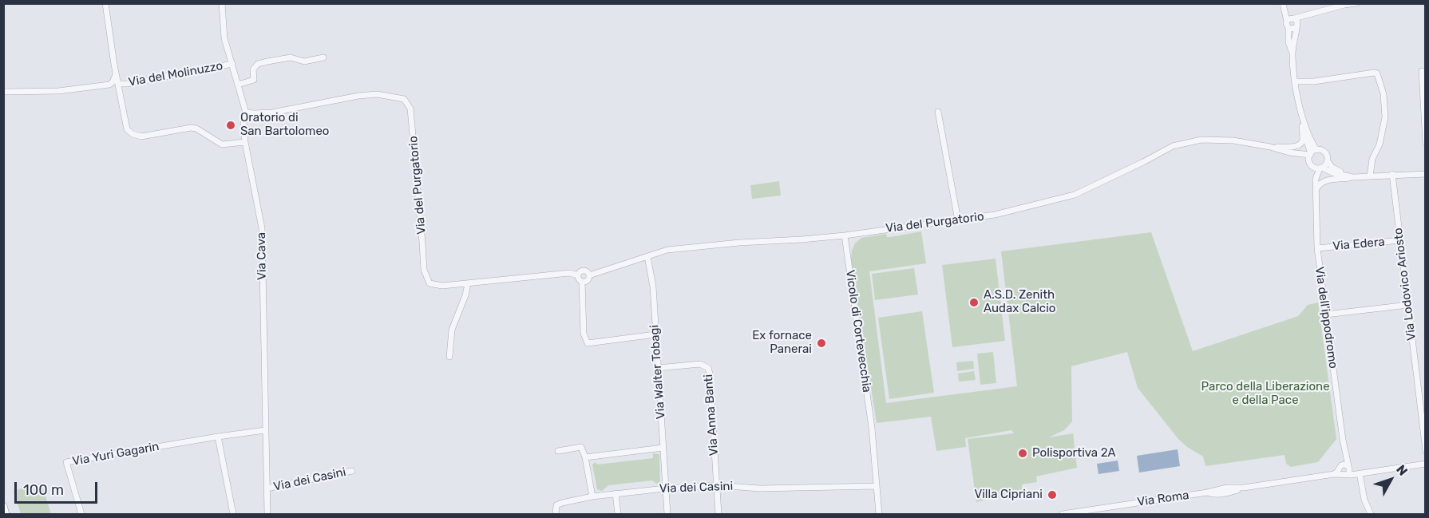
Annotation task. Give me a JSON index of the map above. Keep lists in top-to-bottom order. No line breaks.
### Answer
{"streets":{"street":["Via del Molinuzzo","Via del Purgatorio","Via Edera","Via Cava","Via Lodovico Ariosto","Via dell'ippodromo","Vicolo di Cortevecchia","Via Walter Tobagi","Via Anna Banti","Via Yuri Gagarin","Via dei Casini","Via Roma"]},"crossings":[["Via del Molinuzzo","Via Cava"],["Via del Purgatorio","Via Cava"],["Via del Purgatorio","Vicolo di Cortevecchia"],["Via del Purgatorio","Via Walter Tobagi"],["Via Edera","Via Lodovico Ariosto"],["Via Edera","Via dell'ippodromo"],["Via Cava","Via Yuri Gagarin"],["Via Cava","Via dei Casini"],["Via dell'ippodromo","Via Roma"],["Vicolo di Cortevecchia","Via dei Casini"],["Via Walter Tobagi","Via Anna Banti"],["Via Walter Tobagi","Via dei Casini"],["Via Anna Banti","Via dei Casini"]],"parks":["Parco della Liberazione e della Pace"],"places":["Oratorio di San Bartolomeo","A.S.D. Zenith Audax Calcio","Ex fornace Panerai","Polisportiva 2A","Villa Cipriani"],"scale_bar":"100 m","north":"top right"}
